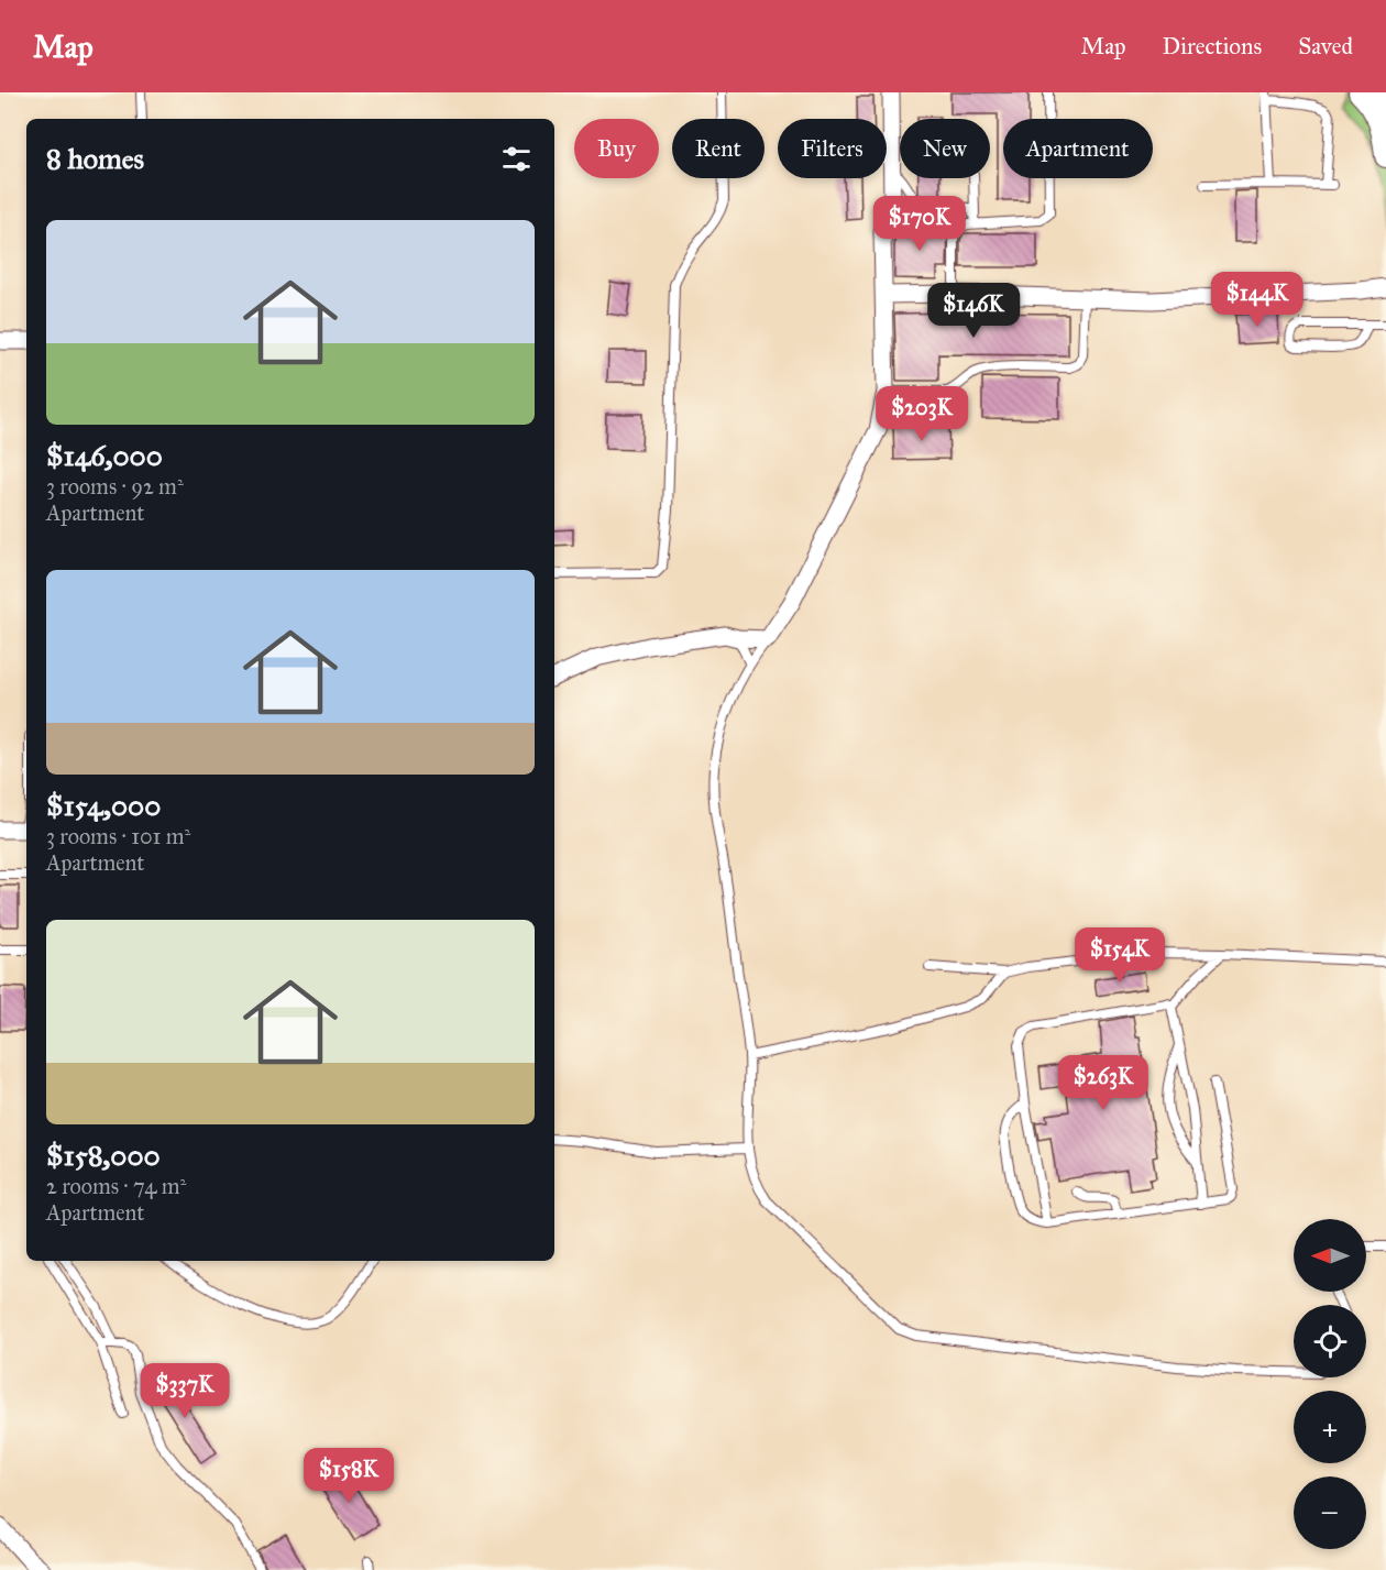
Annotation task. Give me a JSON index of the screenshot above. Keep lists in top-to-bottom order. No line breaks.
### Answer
{"north":"left","page":{"header":"Map","nav":["Map","Directions","Saved"],"chip":["Buy","Rent","Filters","New","Apartment"],"heading":"8 homes","price":["$170K","$144K","$146K","$203K","$154K","$263K","$337K","$158K"],"list":[{"name":"$146,000","note":"3 rooms · 92 m² · Apartment"},{"name":"$154,000","note":"3 rooms · 101 m² · Apartment"},{"name":"$158,000","note":"2 rooms · 74 m² · Apartment"}],"map_buttons":["+","−"]}}
